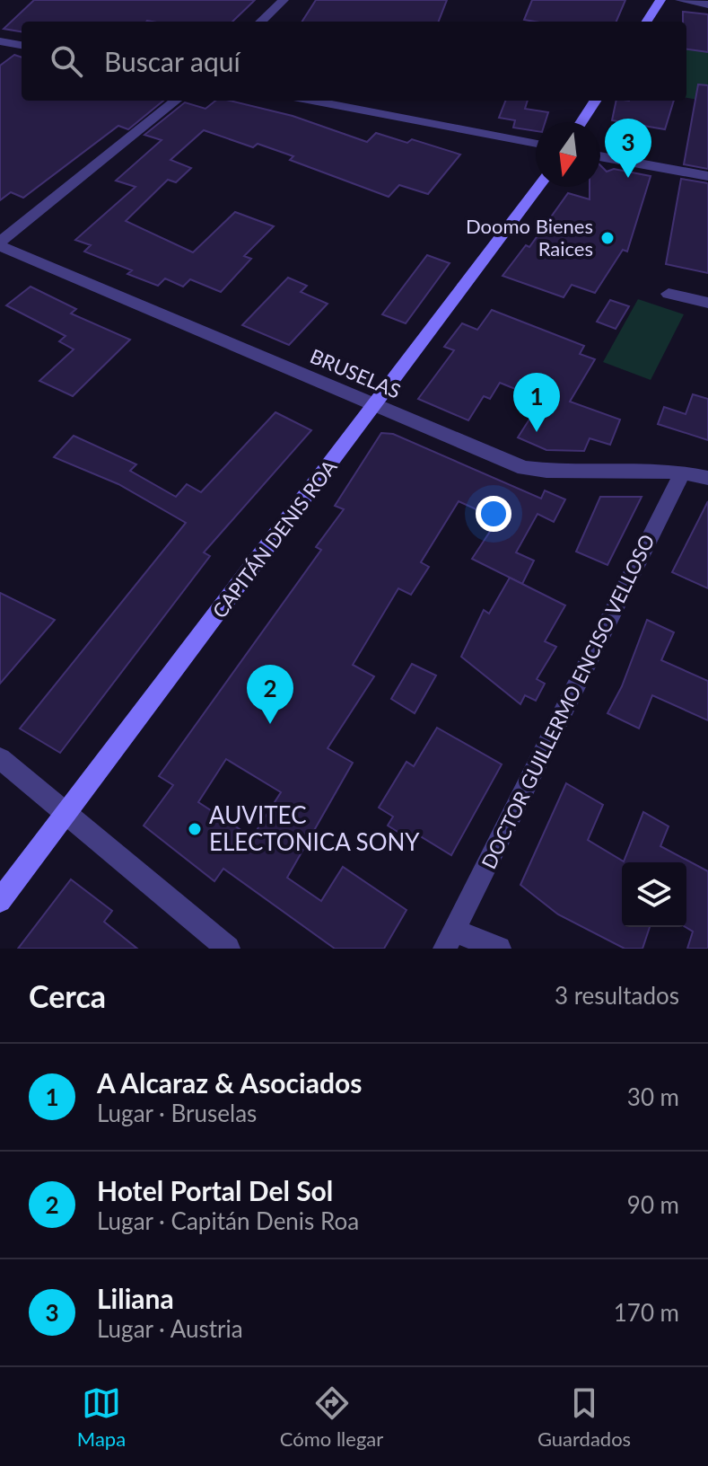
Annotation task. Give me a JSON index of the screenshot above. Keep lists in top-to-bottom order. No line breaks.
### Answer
{"streets":{"main road":["CAPITÁN DENIS ROA"],"street":["BRUSELAS","DOCTOR GUILLERMO ENCISO VELLOSO"]},"crossings":[["BRUSELAS","CAPITÁN DENIS ROA"],["BRUSELAS","DOCTOR GUILLERMO ENCISO VELLOSO"]],"places":["Doomo Bienes Raices","AUVITEC ELECTONICA SONY"],"north":"bottom","page":{"search":"Buscar aquí","pins":["3","1","2"],"heading":["Cerca","3 resultados"],"list":[{"mark":"1","name":"A Alcaraz & Asociados","note":"Lugar · Bruselas","value":"30 m"},{"mark":"2","name":"Hotel Portal Del Sol","note":"Lugar · Capitán Denis Roa","value":"90 m"},{"mark":"3","name":"Liliana","note":"Lugar · Austria","value":"170 m"}],"nav":["Mapa","Cómo llegar","Guardados"]}}
